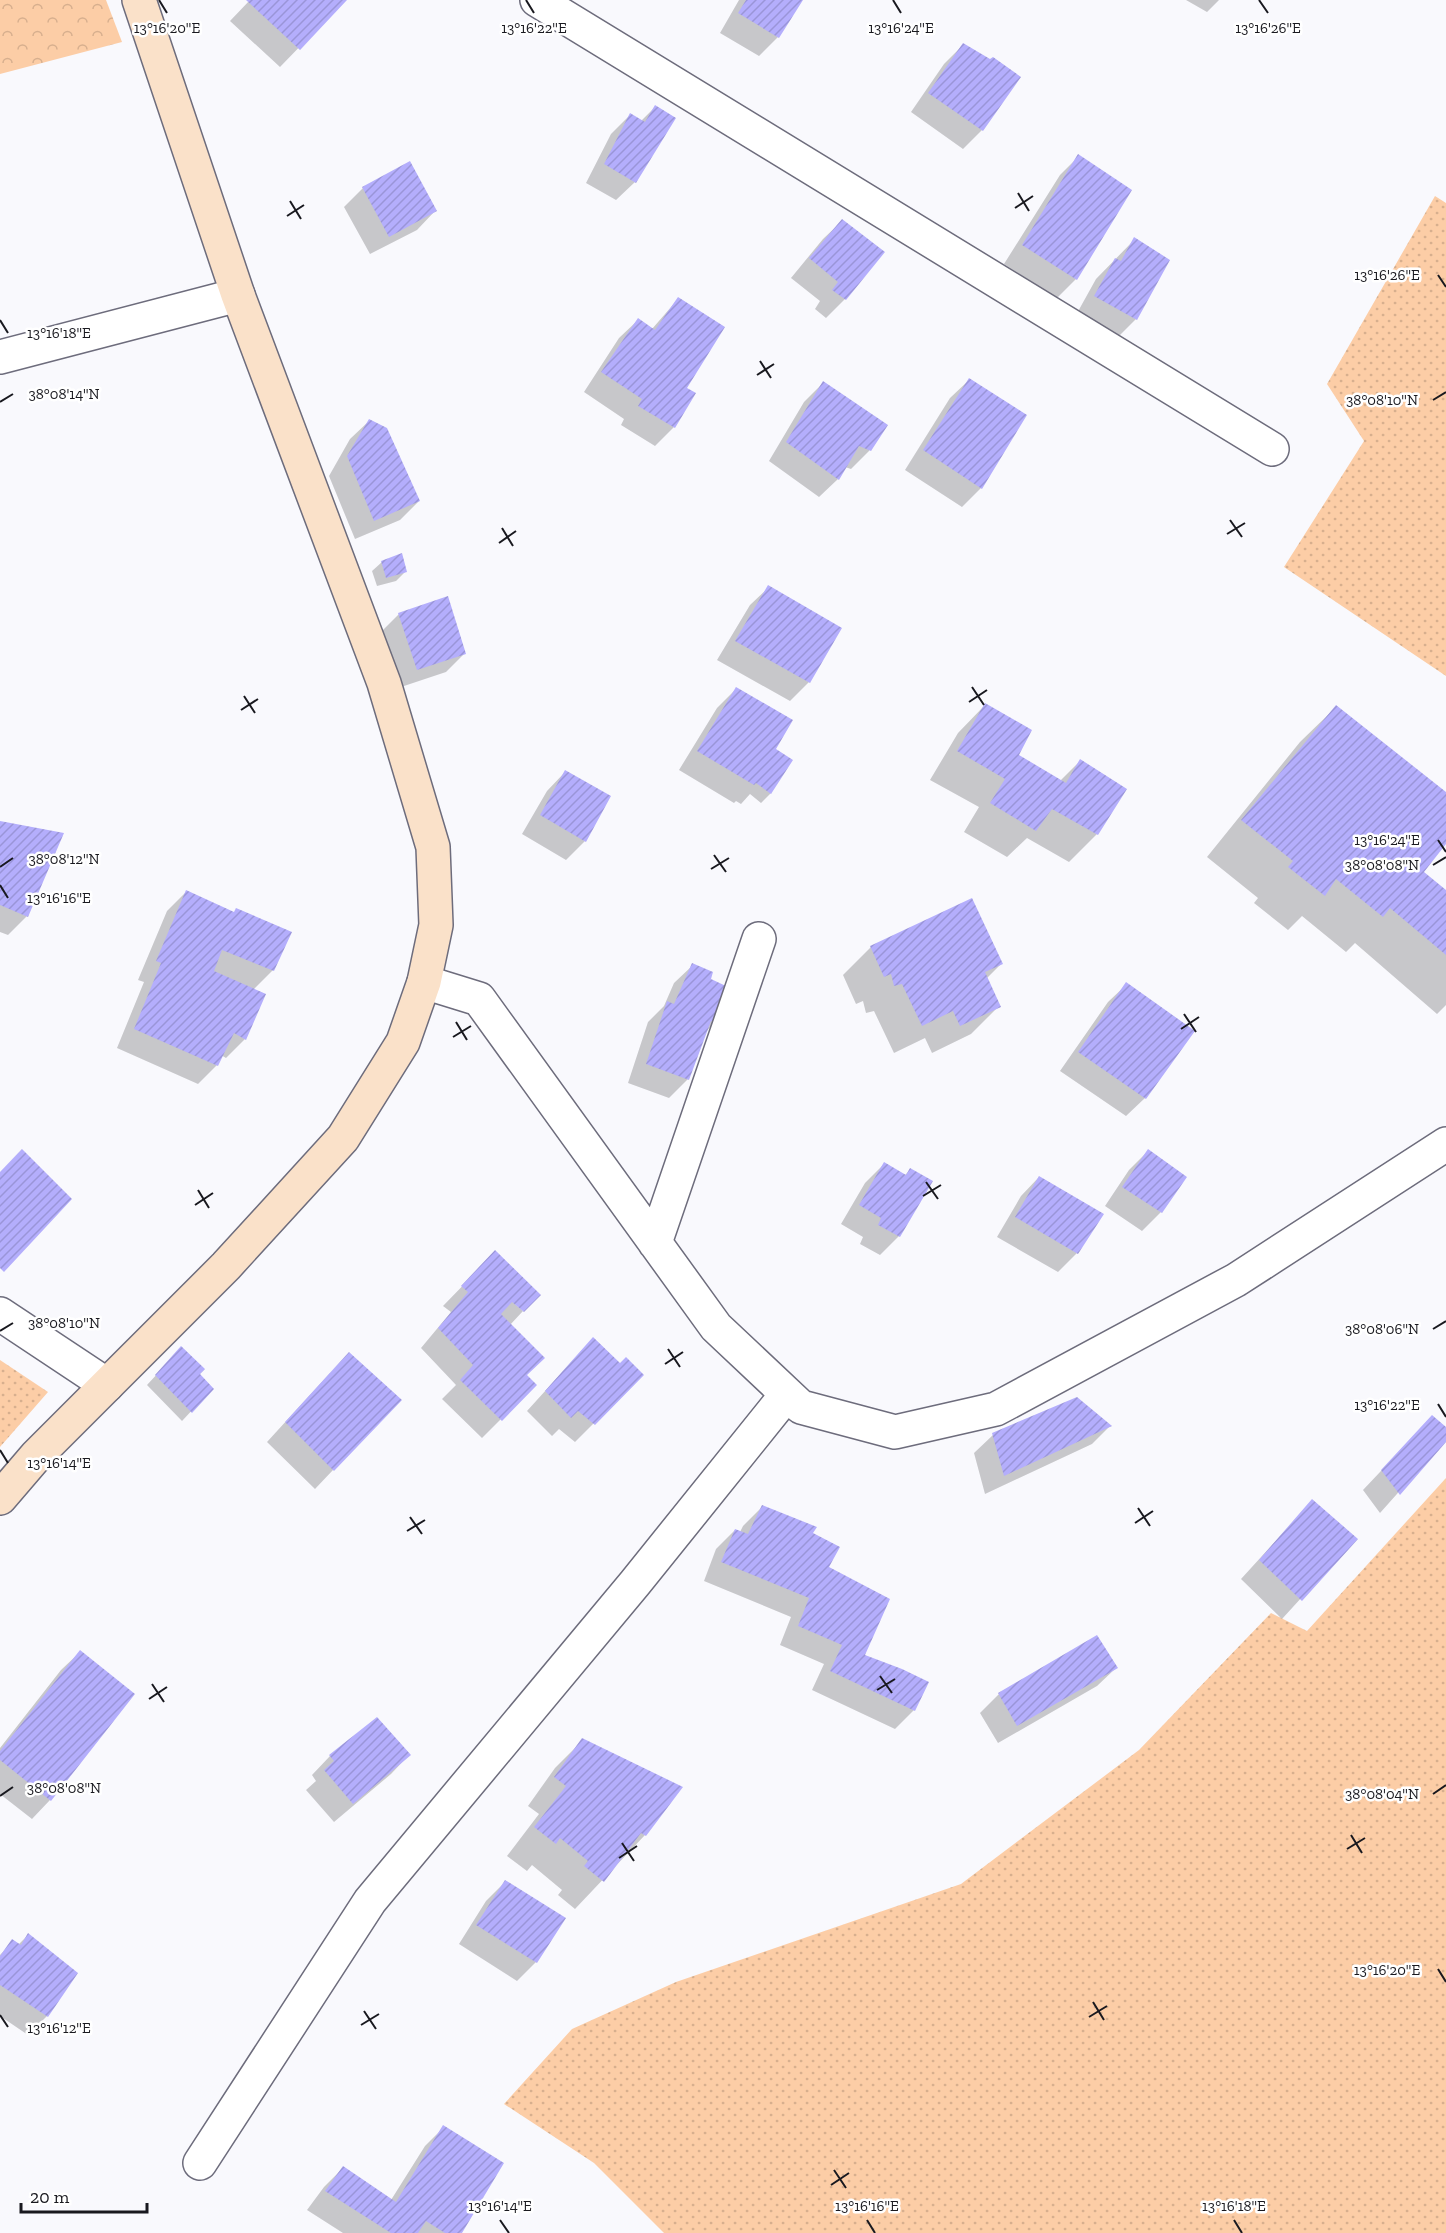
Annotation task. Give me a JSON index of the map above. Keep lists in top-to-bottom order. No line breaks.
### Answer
{"scale_bar":"20 m","coordinates":["13°16'20\"E","13°16'22\"E","13°16'24\"E","13°16'26\"E","13°16'18\"E","38°08'14\"N","38°08'10\"N","38°08'12\"N","38°08'08\"N","13°16'16\"E","38°08'06\"N","13°16'14\"E","38°08'04\"N","13°16'12\"E"]}
